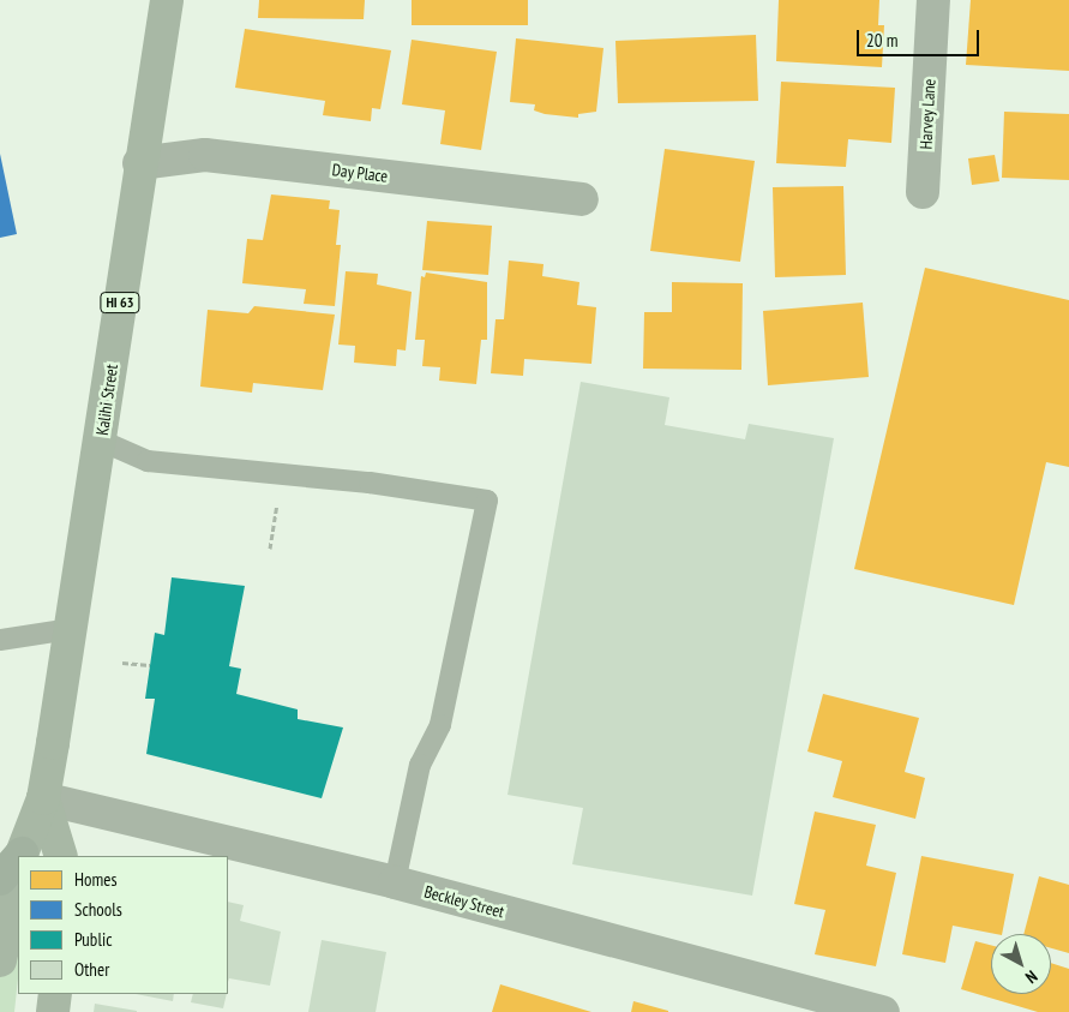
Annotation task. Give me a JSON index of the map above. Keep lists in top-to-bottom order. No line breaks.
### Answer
{"streets":{"main road":["HI 63","Kalihi Street"],"street":["Harvey Lane","Day Place","Beckley Street"]},"crossings":[["Day Place","Kalihi Street"],["HI 63","Kalihi Street"],["HI 63","Beckley Street"],["Kalihi Street","Beckley Street"]],"legend":["Homes","Schools","Public","Other"],"scale_bar":"20 m","north":"bottom right"}
